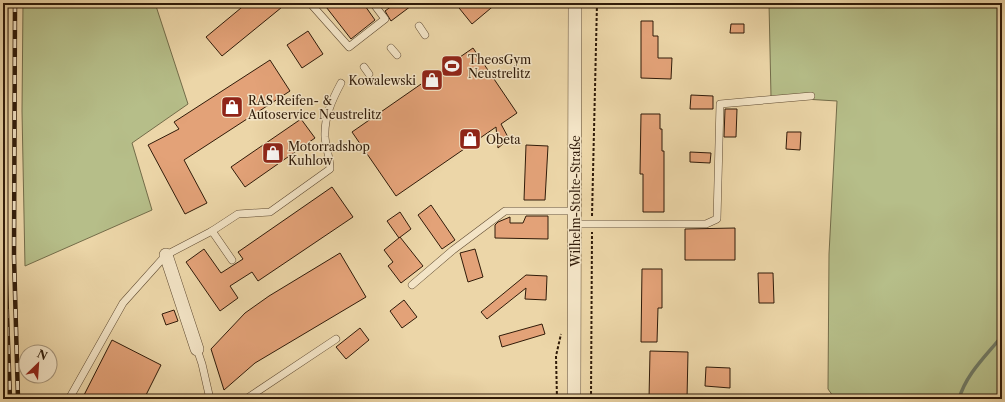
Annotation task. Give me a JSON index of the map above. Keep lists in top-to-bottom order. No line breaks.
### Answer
{"streets":{"street":["Wilhelm-Stolte-Straße"]},"places":{"sports":["TheosGym Neustrelitz"],"shop":["Kowalewski","RAS Reifen- & Autoservice Neustrelitz","Obeta","Motorradshop Kuhlow"]},"north":"top right"}
